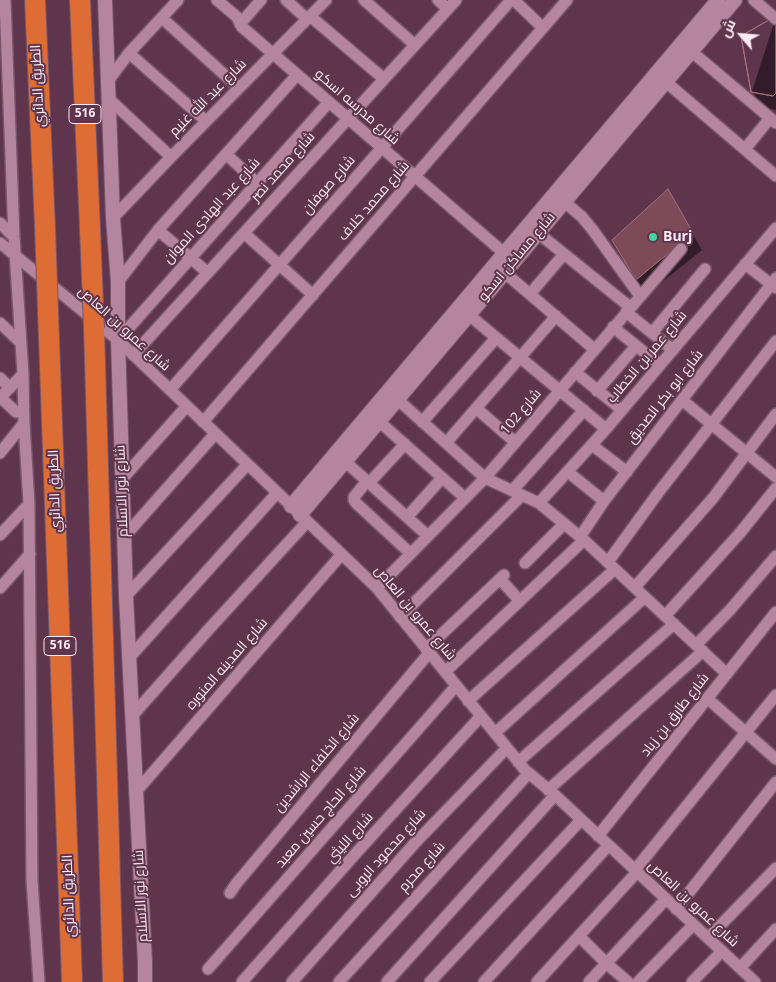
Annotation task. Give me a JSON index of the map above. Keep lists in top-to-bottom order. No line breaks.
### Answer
{"streets":{"highway":["الطريق الدائري","516"],"street":["شارع عبد الله غنيم","شارع مدرسه اسكو","شارع محمد نصر","شارع صوفان","شارع محمد خلاف","شارع عبد الهادى الموان","شارع مساكن اسكو","شارع عمرو بن العاص","شارع عمر بن الخطاب","شارع ابو بكر الصديق","شارع 102","شارع نور الاسلام","شارع المدينه المنوره","شارع طارق بن زياد","شارع الخلفاء الراشدين","شارع الحاج حسين معبد","شارع الليثي","شارع محمود الروبى","شارع محرم"]},"crossings":[["شارع عبد الله غنيم","شارع مدرسه اسكو"],["شارع عبد الله غنيم","شارع نور الاسلام"],["شارع مدرسه اسكو","شارع محمد نصر"],["شارع مدرسه اسكو","شارع صوفان"],["شارع مدرسه اسكو","شارع محمد خلاف"],["شارع مدرسه اسكو","شارع عبد الهادى الموان"],["شارع مدرسه اسكو","شارع مساكن اسكو"],["شارع محمد نصر","شارع عمرو بن العاص"],["شارع صوفان","شارع عمرو بن العاص"],["شارع محمد خلاف","شارع عمرو بن العاص"],["شارع عبد الهادى الموان","شارع عمرو بن العاص"],["شارع عبد الهادى الموان","شارع نور الاسلام"],["شارع مساكن اسكو","شارع عمرو بن العاص"],["شارع عمرو بن العاص","شارع ابو بكر الصديق"],["شارع عمرو بن العاص","شارع 102"],["شارع عمرو بن العاص","شارع نور الاسلام"],["شارع عمرو بن العاص","شارع المدينه المنوره"],["شارع عمرو بن العاص","شارع طارق بن زياد"],["شارع عمرو بن العاص","شارع الخلفاء الراشدين"],["شارع عمرو بن العاص","شارع الحاج حسين معبد"],["شارع عمرو بن العاص","شارع الليثي"],["شارع عمرو بن العاص","شارع محمود الروبى"],["شارع عمرو بن العاص","شارع محرم"],["شارع ابو بكر الصديق","شارع الخلفاء الراشدين"],["شارع نور الاسلام","شارع المدينه المنوره"]],"places":["Burj"],"north":"top left"}
